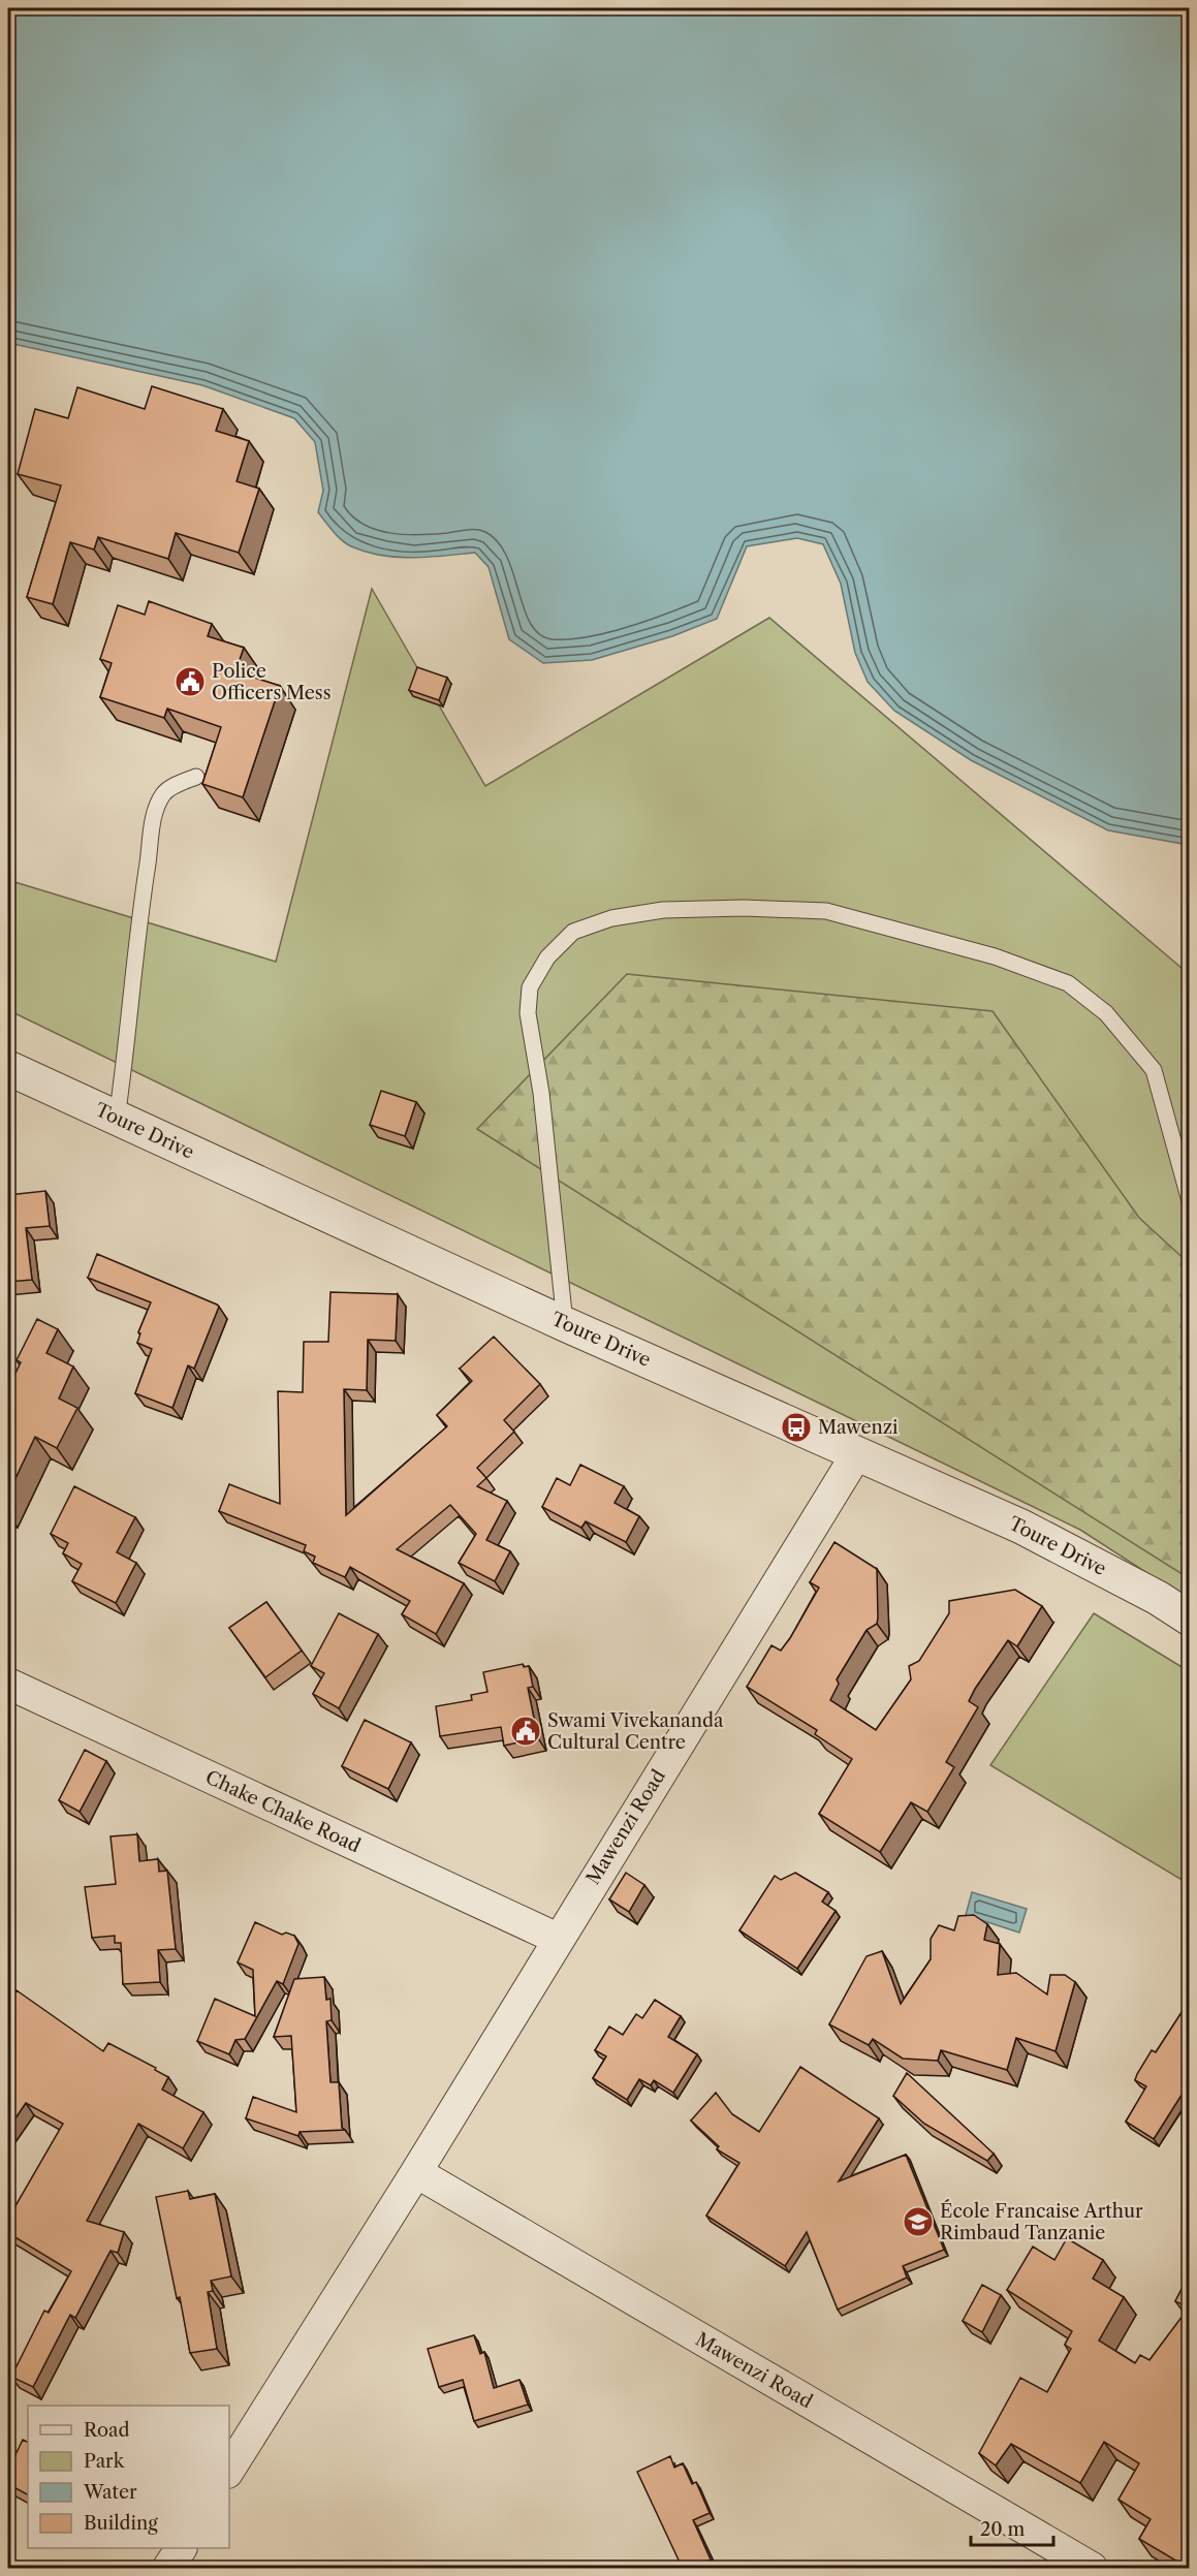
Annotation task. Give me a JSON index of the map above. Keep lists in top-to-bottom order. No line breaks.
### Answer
{"streets":{"street":["Toure Drive","Chake Chake Road","Mawenzi Road"]},"crossings":[["Toure Drive","Mawenzi Road"],["Chake Chake Road","Mawenzi Road"]],"places":{"public building":["Police Officers Mess","Swami Vivekananda Cultural Centre"],"bus stop":["Mawenzi"],"school or university":["École Francaise Arthur Rimbaud Tanzanie"]},"legend":["Road","Park","Water","Building"],"scale_bar":"20 m"}
